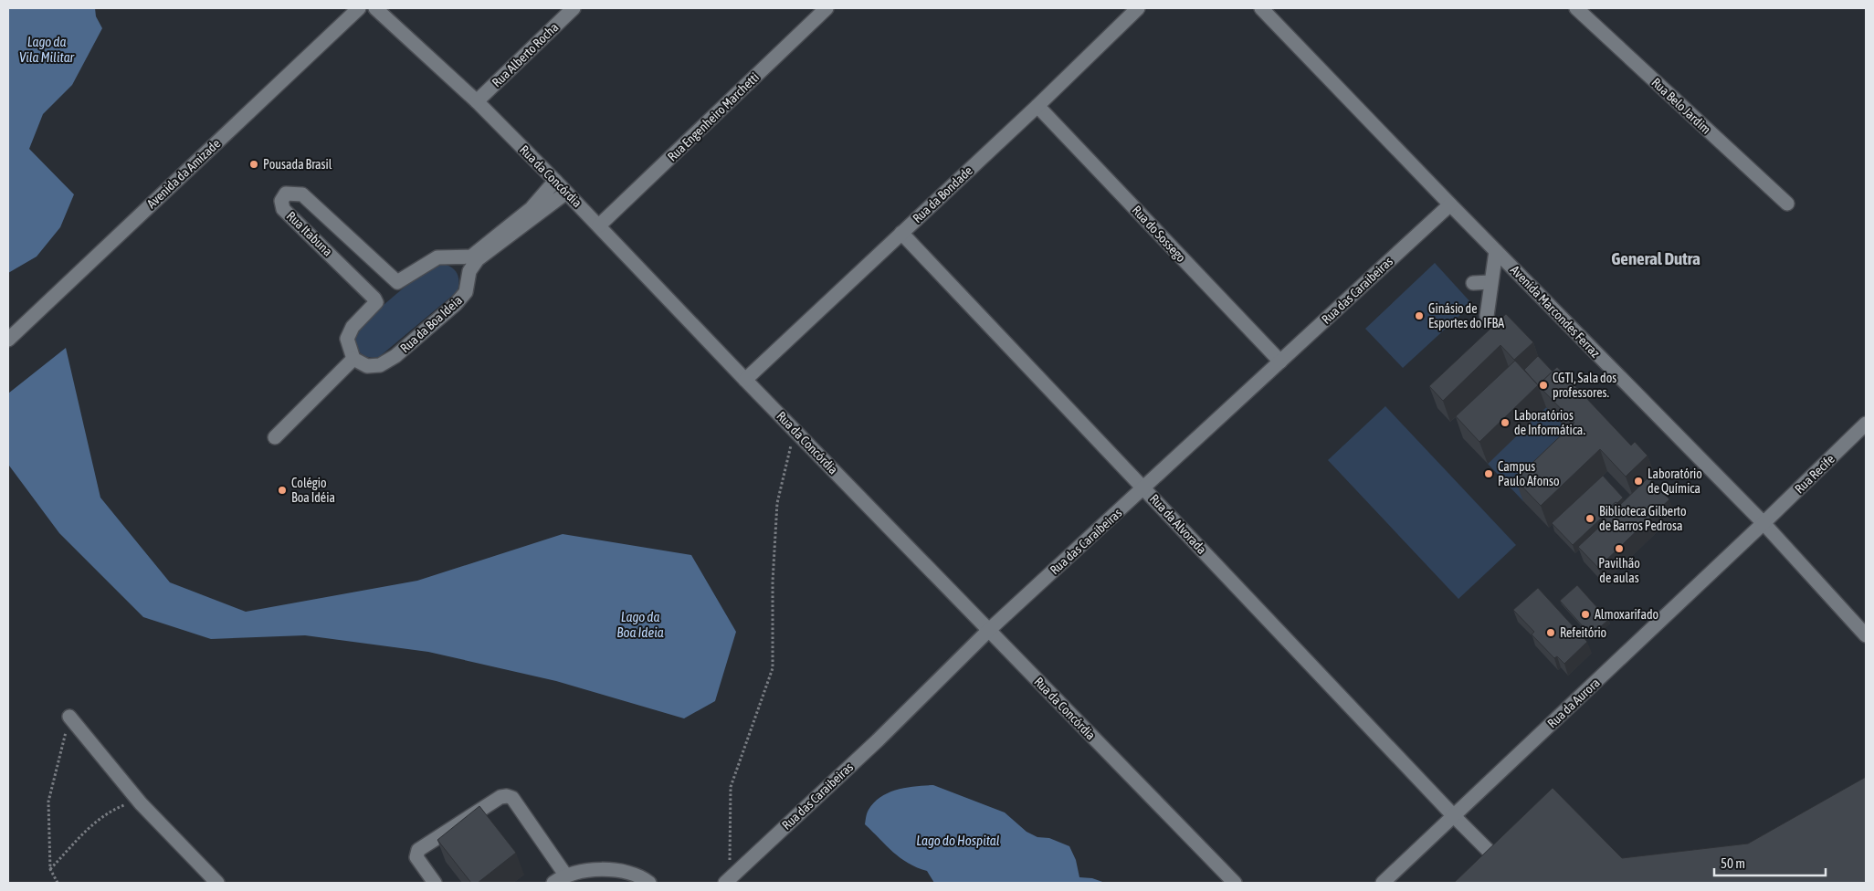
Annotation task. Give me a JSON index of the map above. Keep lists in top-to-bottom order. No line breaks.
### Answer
{"streets":{"street":["Rua Alberto Rocha","Rua Belo Jardim","Rua Engenheiro Marchetti","Avenida da Amizade","Rua da Concórdia","Rua da Bondade","Rua Itabuna","Rua do Sossego","Rua das Caraibeiras","Avenida Marcondes Ferraz","Rua da Boa Ideia","Rua Recife","Rua da Alvorada","Rua da Aurora"]},"crossings":[["Rua Alberto Rocha","Rua da Concórdia"],["Rua Engenheiro Marchetti","Rua da Concórdia"],["Rua da Concórdia","Rua da Bondade"],["Rua da Concórdia","Rua Itabuna"],["Rua da Concórdia","Rua das Caraibeiras"],["Rua da Concórdia","Rua da Boa Ideia"],["Rua da Bondade","Rua do Sossego"],["Rua da Bondade","Rua da Alvorada"],["Rua Itabuna","Rua da Boa Ideia"],["Rua do Sossego","Rua das Caraibeiras"],["Rua das Caraibeiras","Avenida Marcondes Ferraz"],["Rua das Caraibeiras","Rua da Alvorada"],["Avenida Marcondes Ferraz","Rua Recife"],["Avenida Marcondes Ferraz","Rua da Aurora"],["Rua Recife","Rua da Aurora"],["Rua da Alvorada","Rua da Aurora"]],"districts":["General Dutra"],"water":["Lago da Vila Militar","Lago da Boa Ideia","Lago do Hospital"],"places":["Pousada Brasil","Ginásio de Esportes do IFBA","CGTI, Sala dos professores.","Laboratórios de Informática.","Campus Paulo Afonso","Laboratório de Química","Colégio Boa Idéia","Biblioteca Gilberto de Barros Pedrosa","Pavilhão de aulas","Almoxarifado","Refeitório"],"scale_bar":"50 m"}
